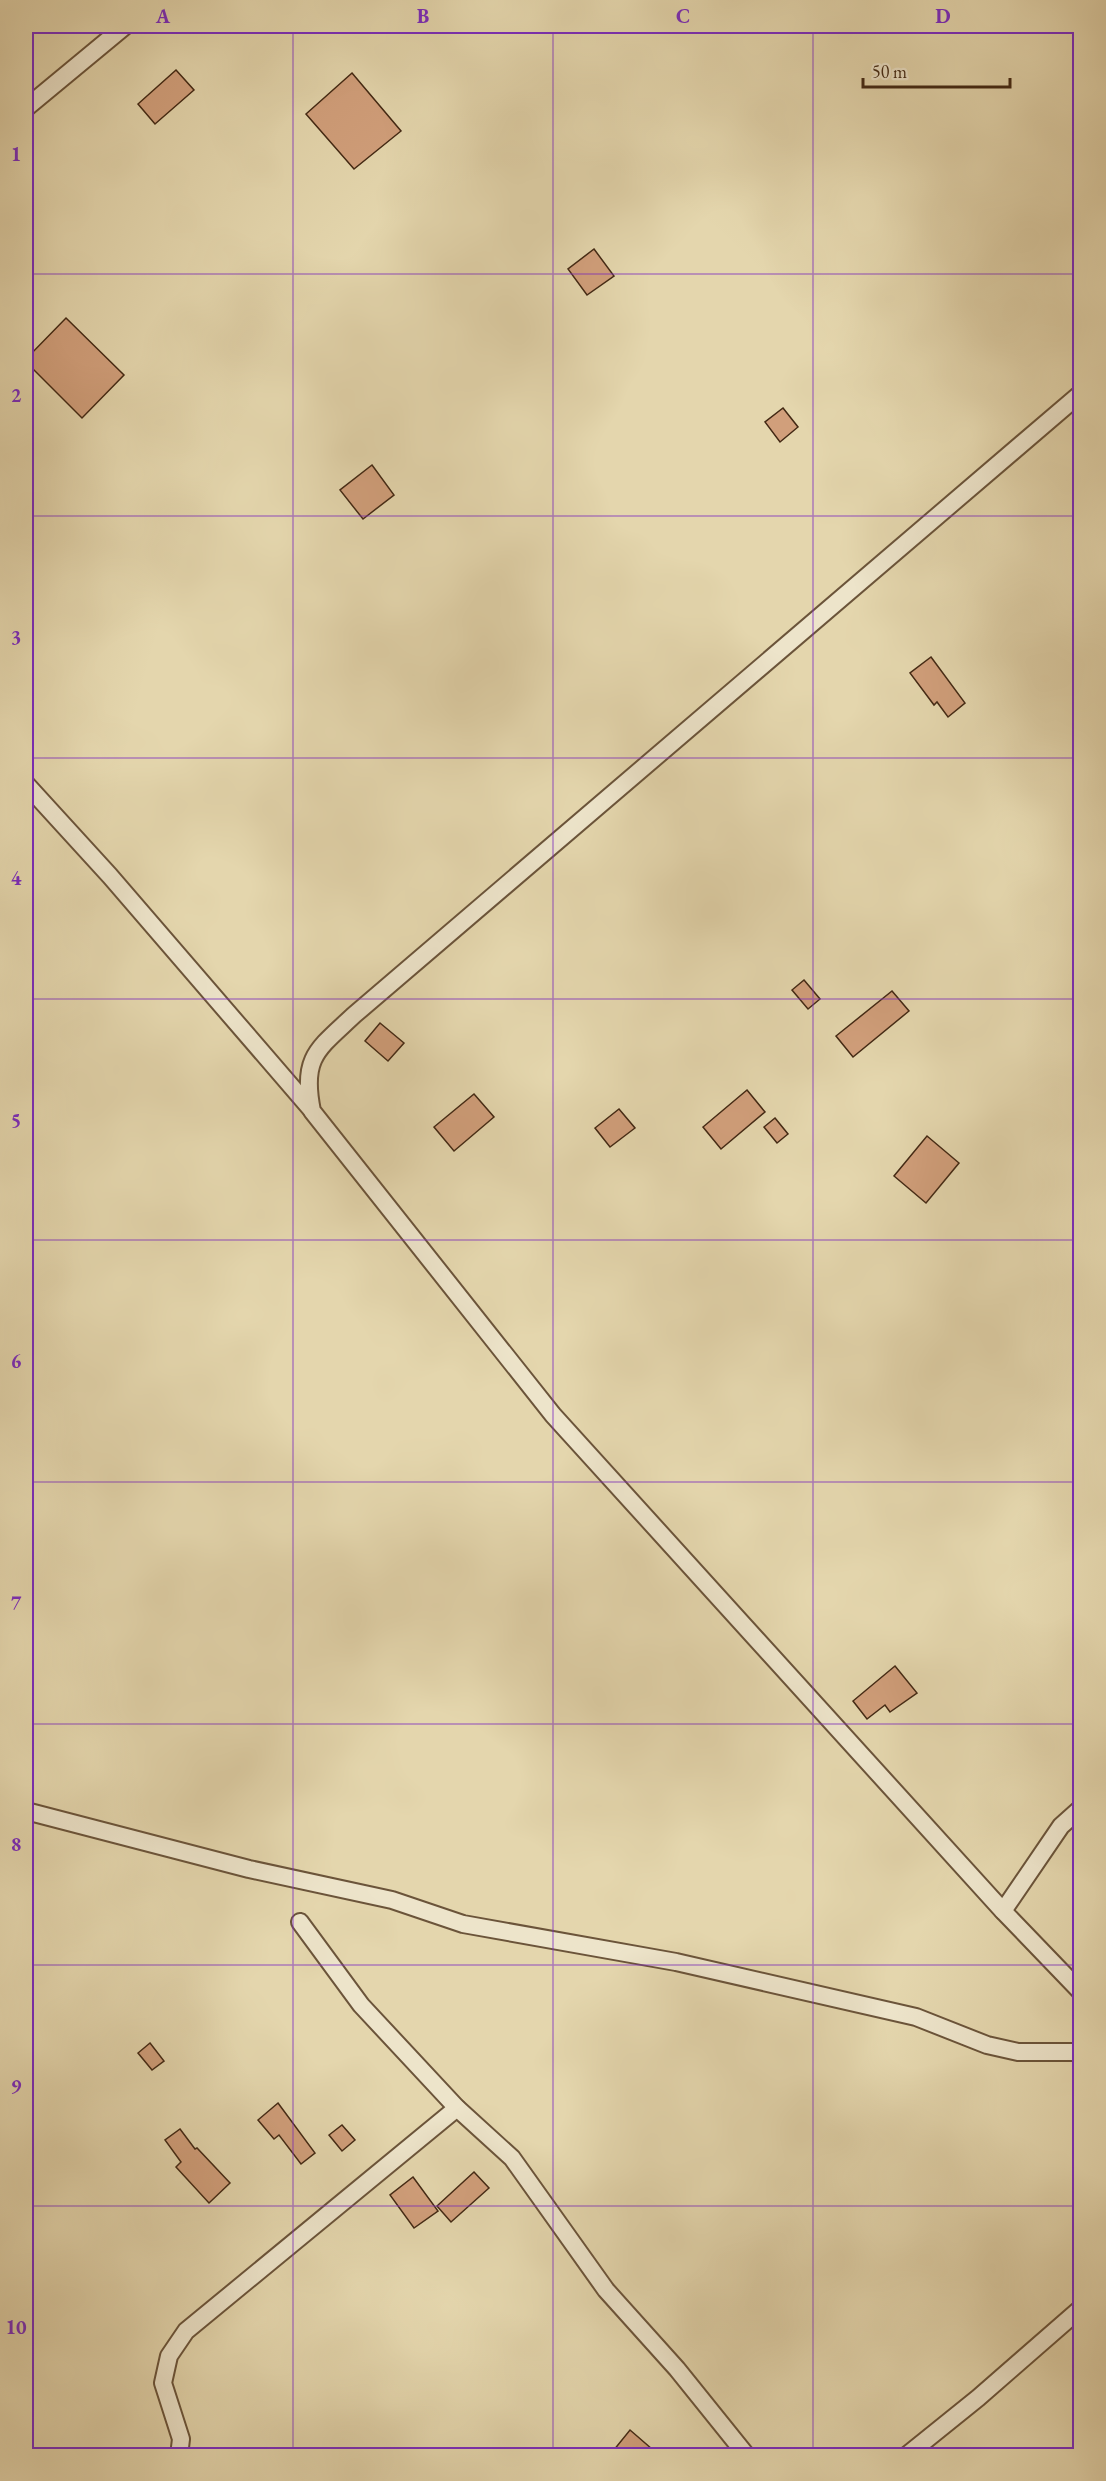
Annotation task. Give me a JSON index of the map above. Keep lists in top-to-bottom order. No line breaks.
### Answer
{"scale_bar":"50 m","grid":{"columns":["A","B","C","D"],"rows":["1","2","3","4","5","6","7","8","9","10"]}}
